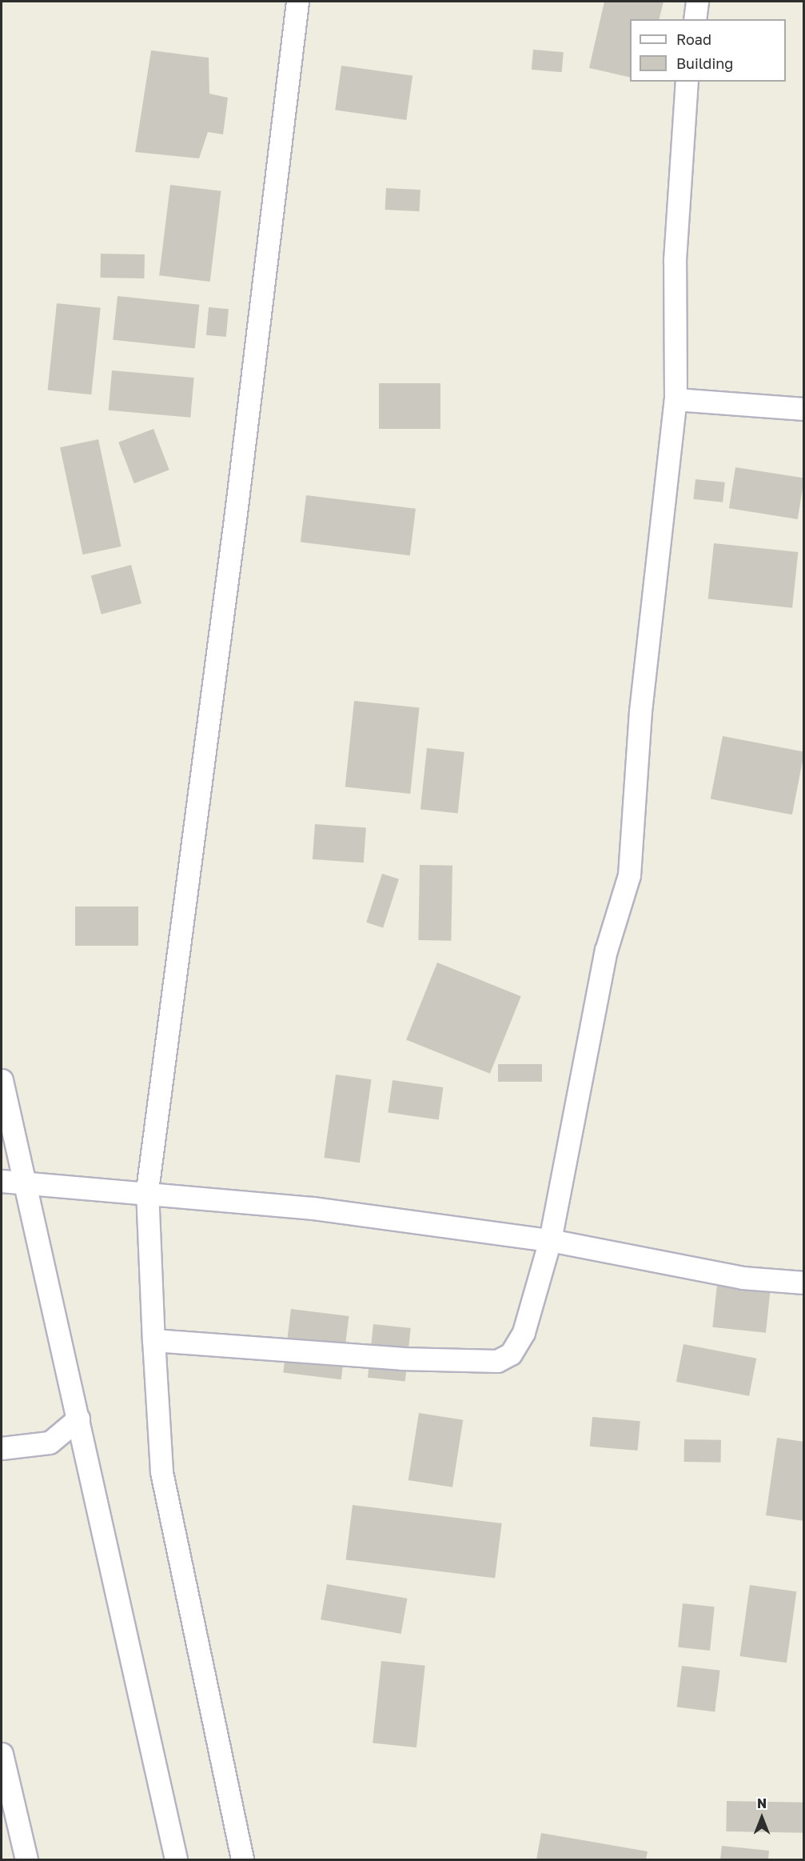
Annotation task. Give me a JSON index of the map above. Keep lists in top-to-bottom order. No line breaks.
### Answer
{"legend":["Road","Building"],"north":"top"}
